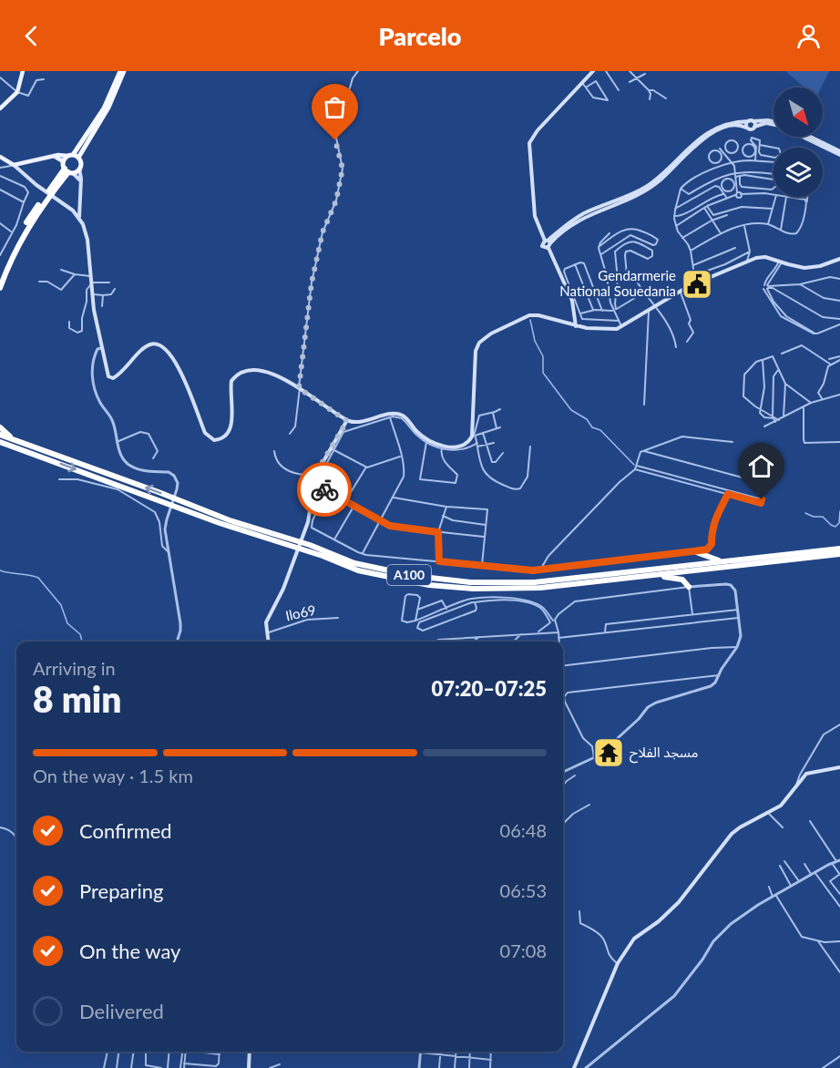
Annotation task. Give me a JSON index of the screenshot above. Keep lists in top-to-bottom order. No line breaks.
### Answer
{"streets":{"highway":["A100"],"street":["Ilo69"]},"places":{"public building":["Gendarmerie National Souedania"],"temple":["مسجد الفلاح"]},"north":"bottom right","page":{"header":"Parcelo","heading":["8 min","Arriving in","07:20–07:25"],"bar":"On the way · 1.5 km","list":[["Confirmed","06:48"],["Preparing","06:53"],["On the way","07:08"],"Delivered"]}}
